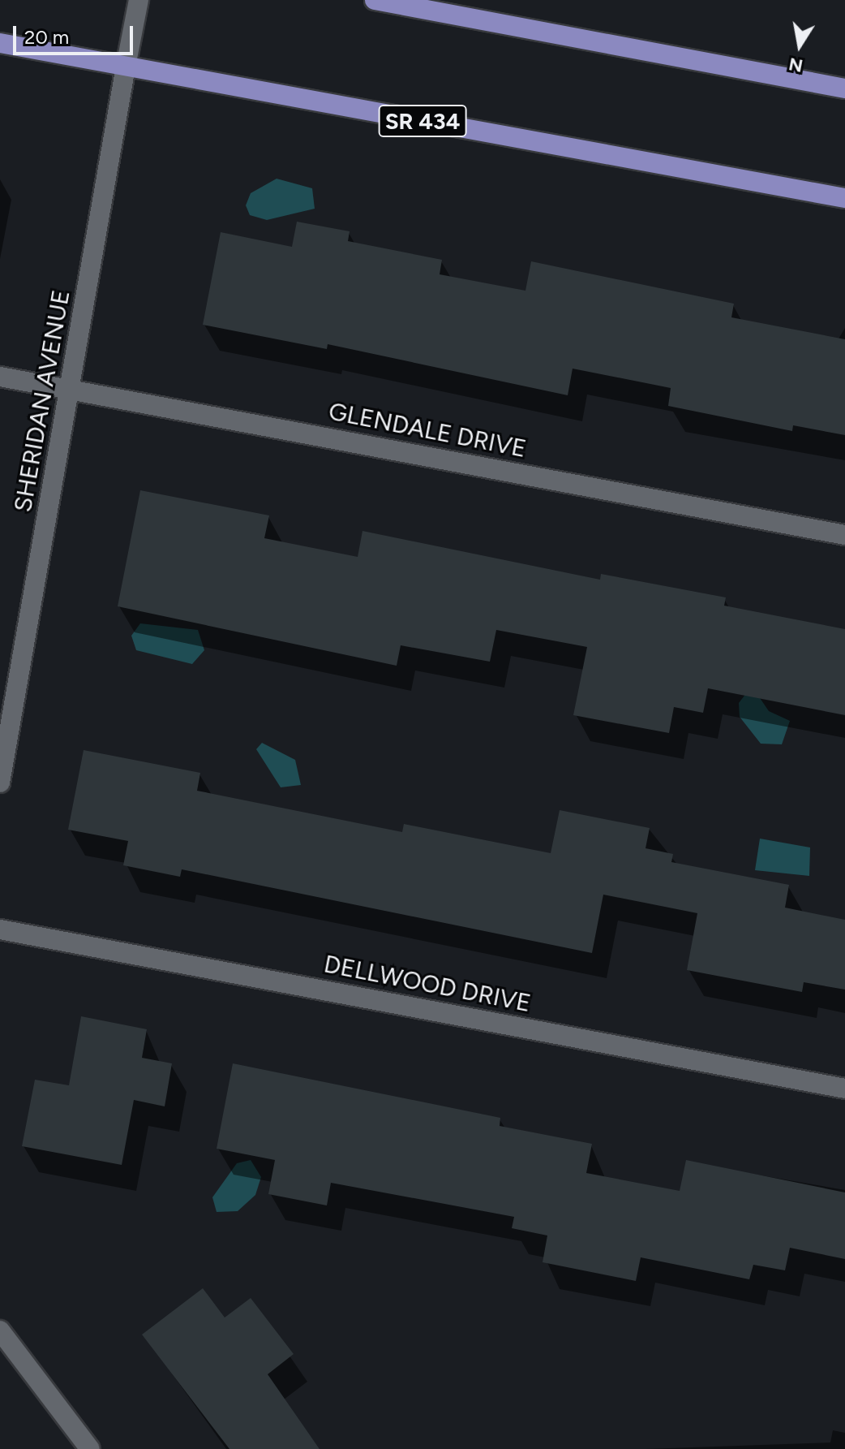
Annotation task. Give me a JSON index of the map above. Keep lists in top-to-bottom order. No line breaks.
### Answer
{"streets":{"main road":["SR 434"],"street":["SHERIDAN AVENUE","GLENDALE DRIVE","DELLWOOD DRIVE"]},"crossings":[["SR 434","SHERIDAN AVENUE"],["SHERIDAN AVENUE","GLENDALE DRIVE"]],"scale_bar":"20 m","north":"bottom"}
